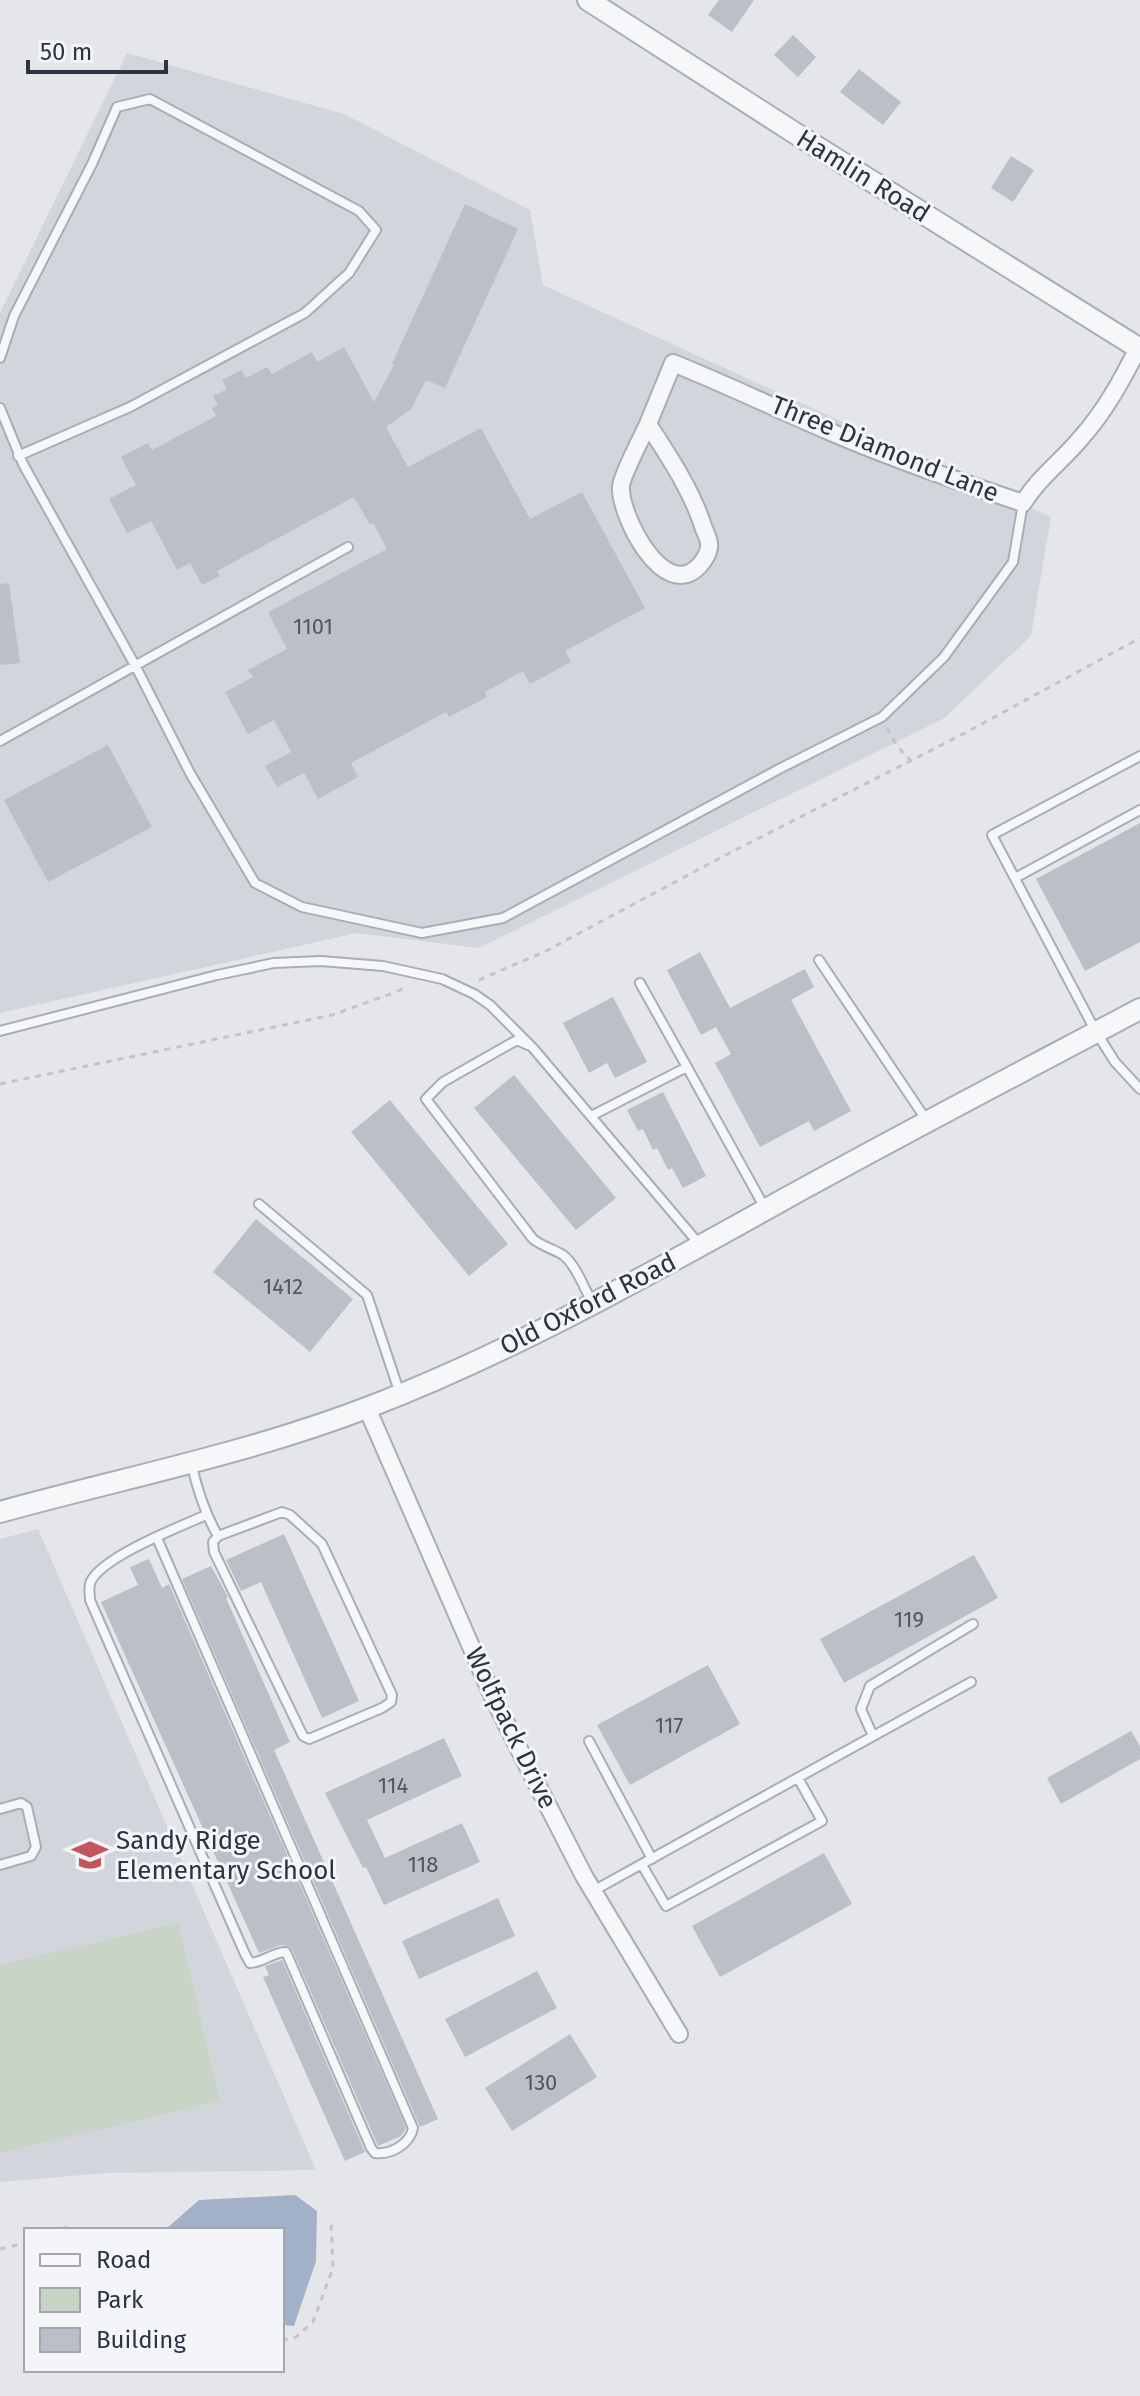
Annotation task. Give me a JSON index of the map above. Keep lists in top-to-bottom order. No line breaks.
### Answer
{"streets":{"street":["Hamlin Road","Three Diamond Lane","Old Oxford Road","Wolfpack Drive"]},"crossings":[["Hamlin Road","Three Diamond Lane"],["Old Oxford Road","Wolfpack Drive"]],"places":{"school or university":["Sandy Ridge Elementary School"]},"house_numbers":["1101","1412","119","117","114","118","130"],"legend":["Road","Park","Building"],"scale_bar":"50 m"}
